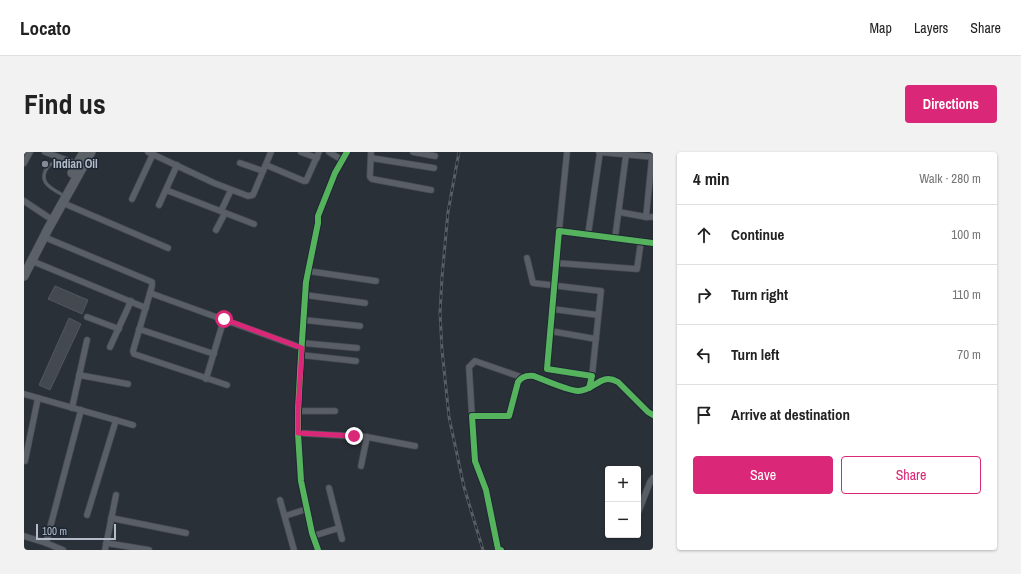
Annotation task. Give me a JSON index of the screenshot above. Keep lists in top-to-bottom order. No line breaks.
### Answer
{"places":["Indian Oil"],"scale_bar":"100 m","page":{"header":"Locato","nav":["Map","Layers","Share"],"title":"Find us","buttons":["Directions",["Save","Share"]],"heading":["4 min","Walk · 280 m"],"list":[["Continue","100 m"],["Turn right","110 m"],["Turn left","70 m"],"Arrive at destination"],"map_buttons":["+","−"],"scale":"100 m"}}
